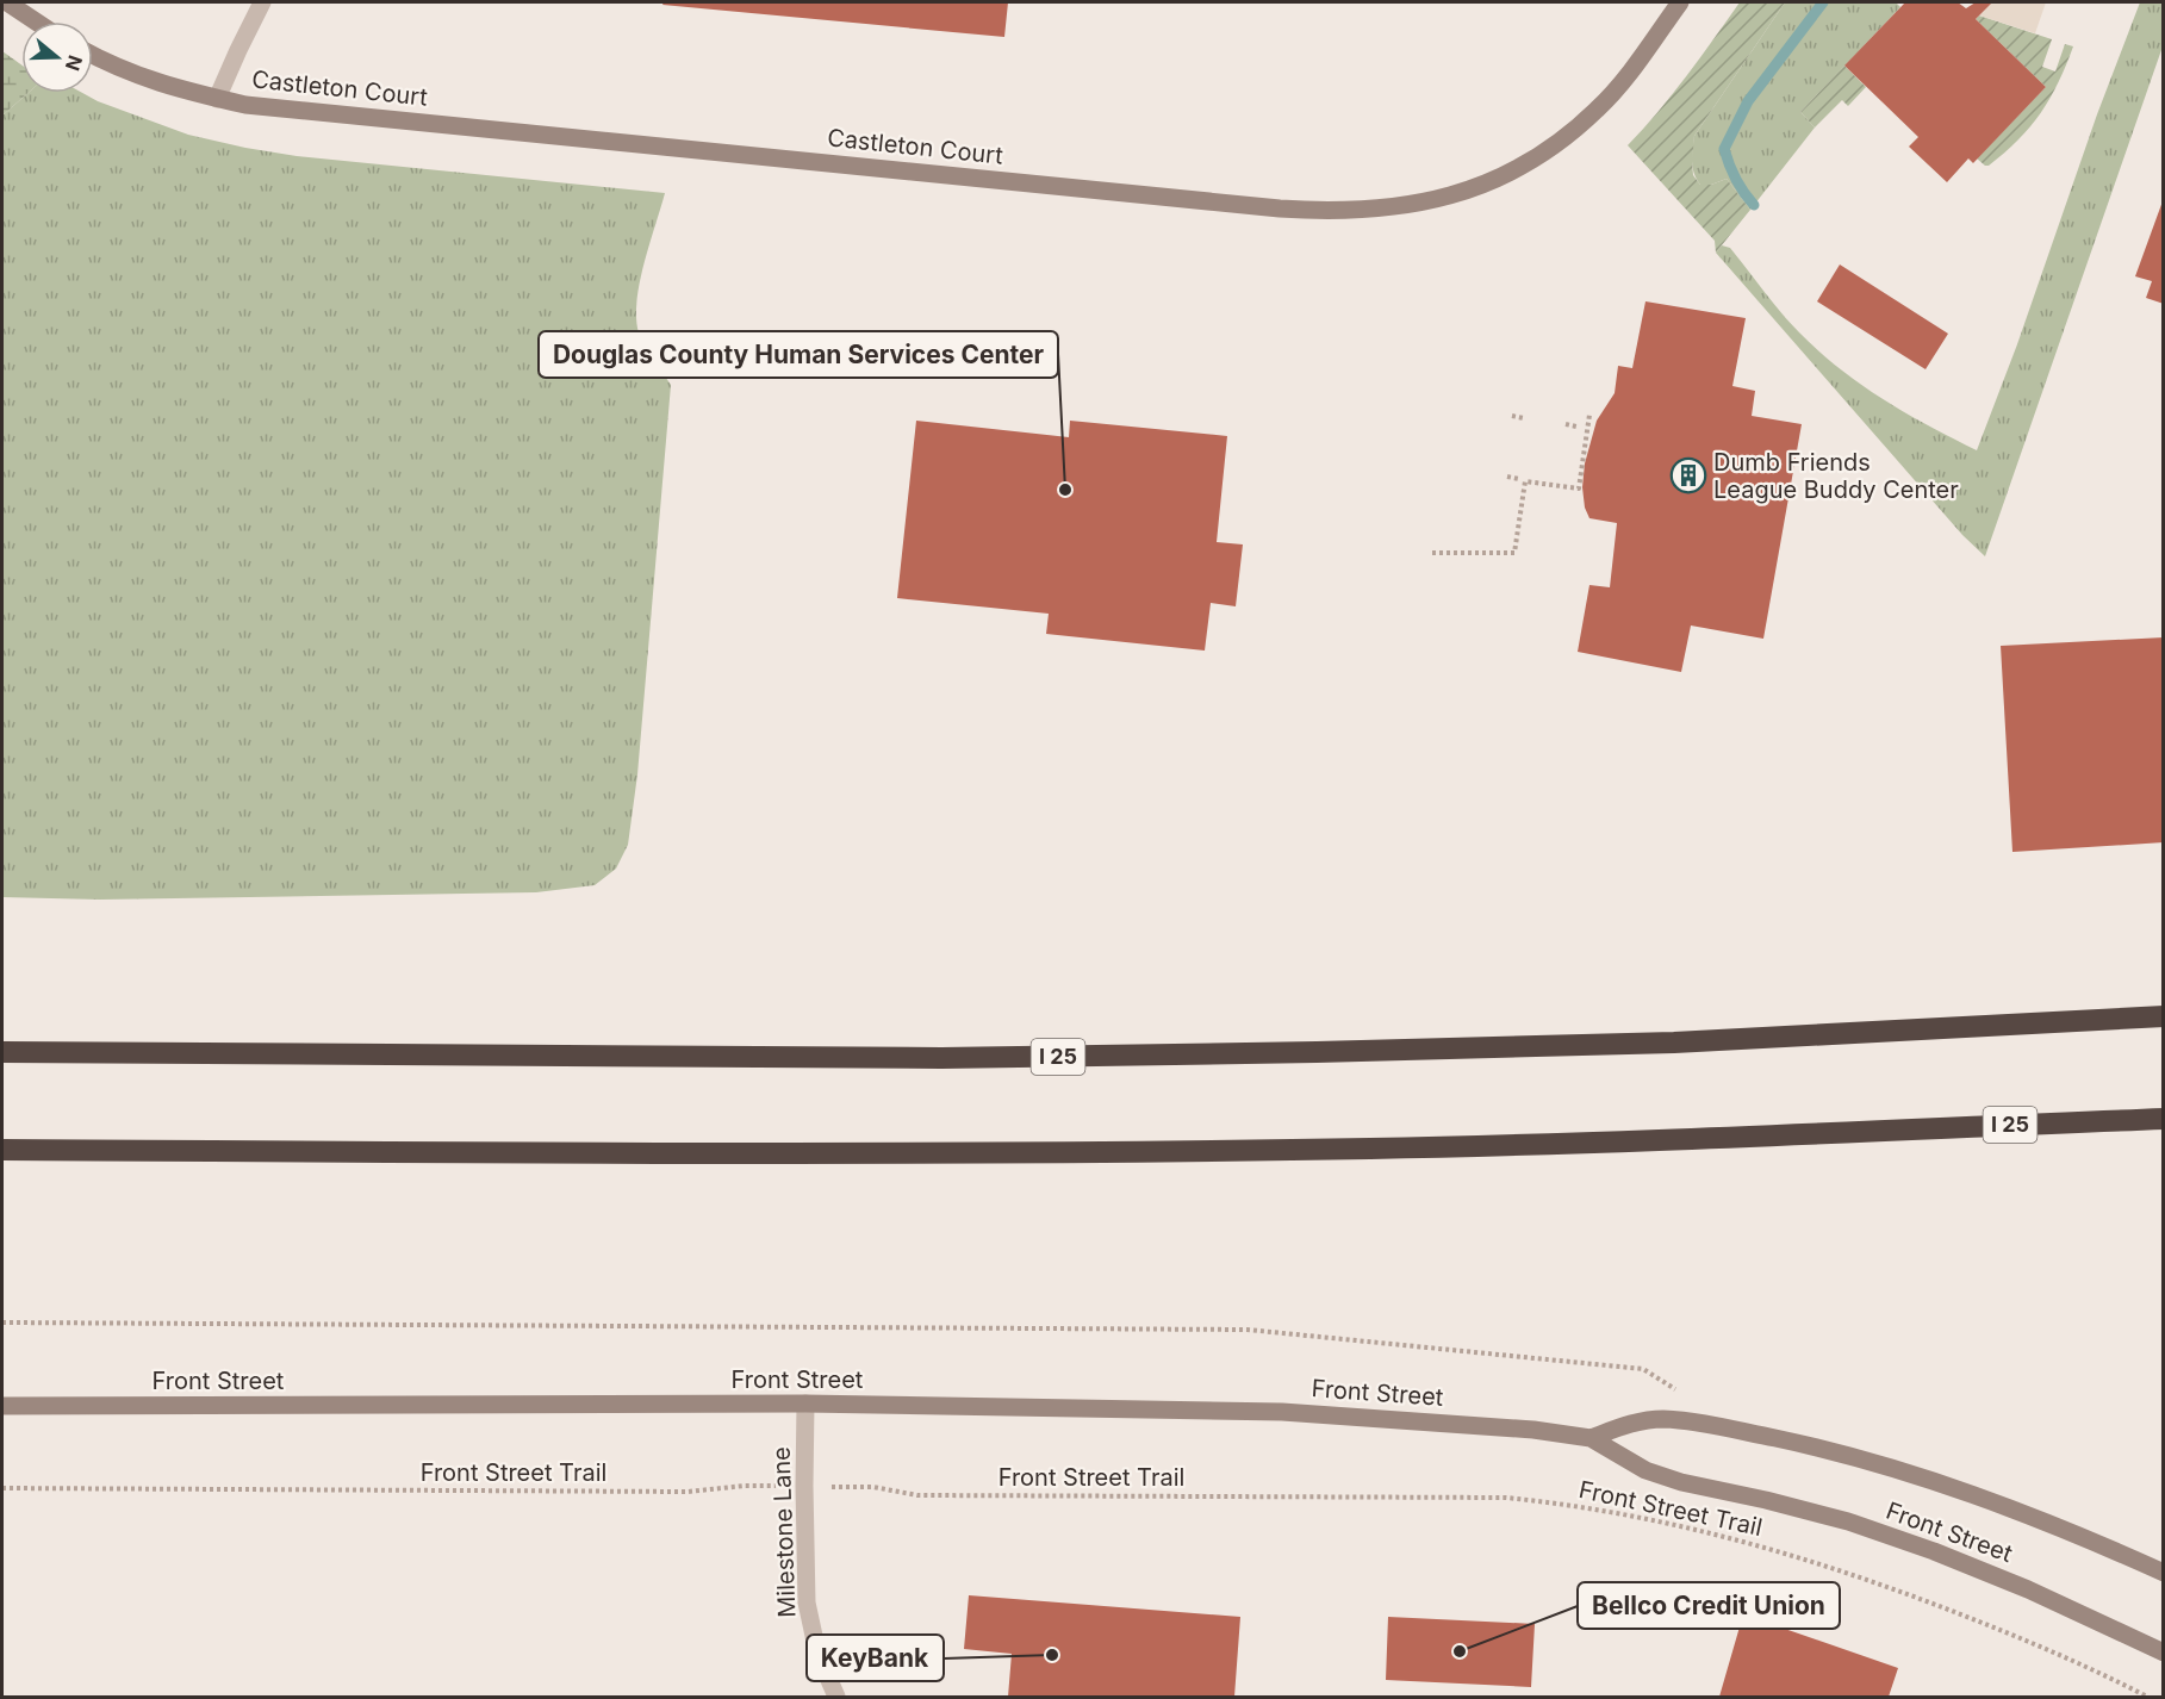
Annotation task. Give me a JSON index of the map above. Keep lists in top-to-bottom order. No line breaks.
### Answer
{"streets":{"highway":["I 25"],"main road":["Castleton Court","Front Street"],"street":["Milestone Lane"],"path":["Front Street Trail"]},"crossings":[["Front Street","Milestone Lane"],["Front Street Trail","Milestone Lane"]],"places":{"building":["Dumb Friends League Buddy Center"],"other":["Douglas County Human Services Center","Bellco Credit Union","KeyBank"]},"north":"right"}
